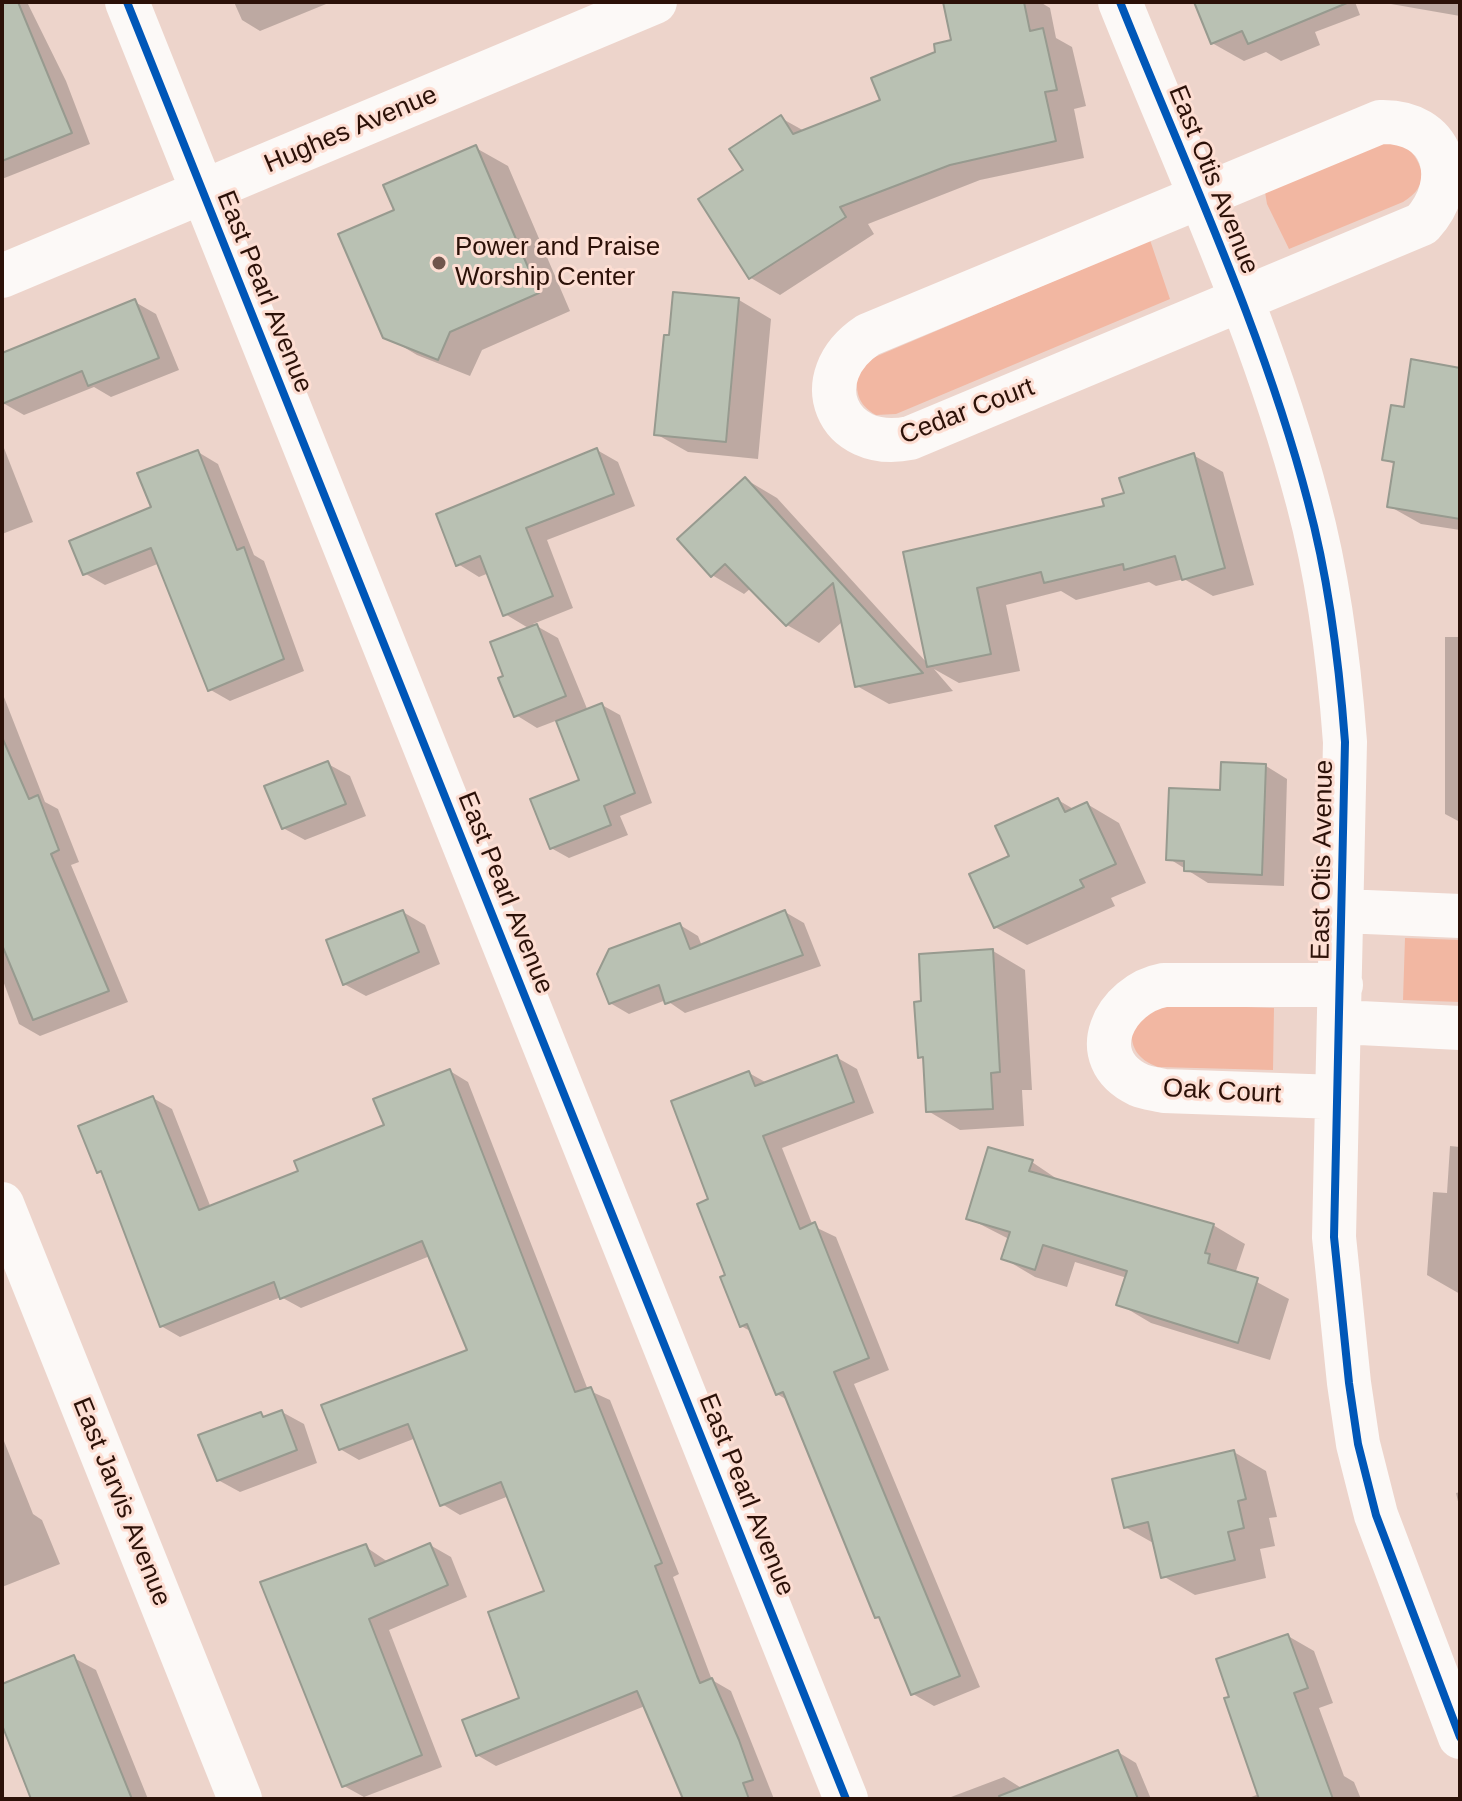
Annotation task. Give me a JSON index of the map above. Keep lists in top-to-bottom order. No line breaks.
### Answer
{"streets":{"street":["Hughes Avenue","East Otis Avenue","East Pearl Avenue","Cedar Court","Oak Court","East Jarvis Avenue"]},"crossings":[["Hughes Avenue","East Pearl Avenue"],["East Otis Avenue","Cedar Court"],["East Otis Avenue","Oak Court"]],"places":["Power and Praise Worship Center"]}
